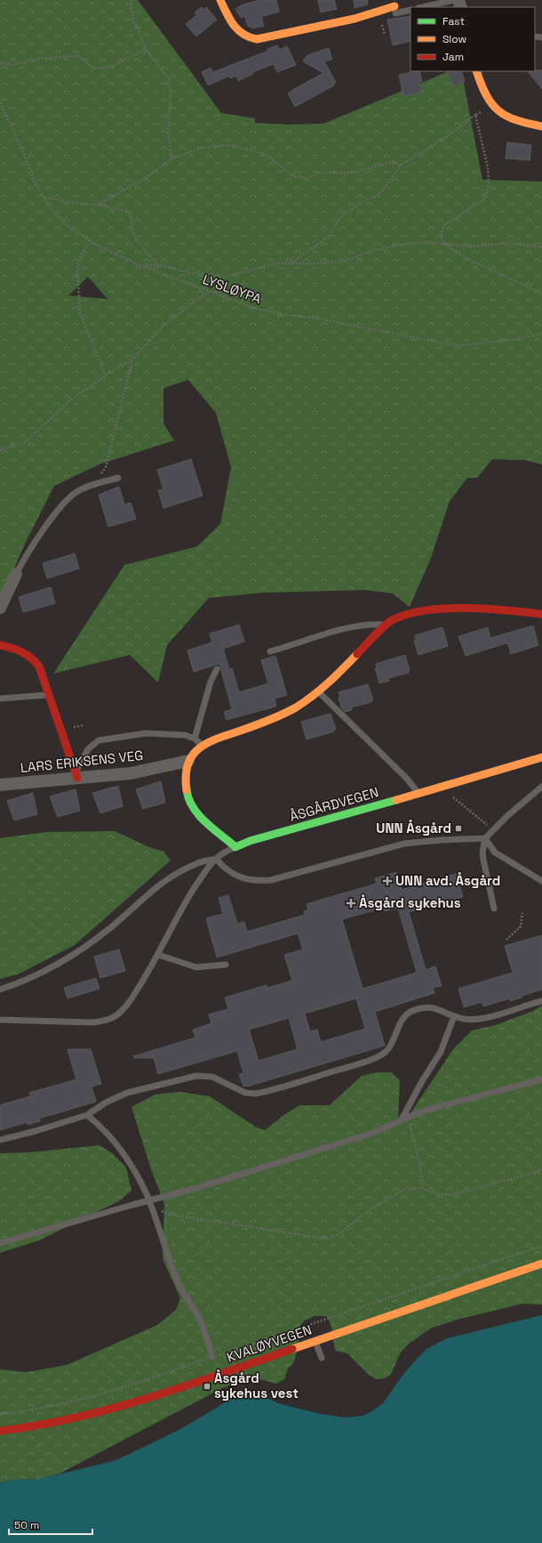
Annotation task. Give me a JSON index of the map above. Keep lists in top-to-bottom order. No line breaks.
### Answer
{"streets":{"street":["LARS ERIKSENS VEG","ÅSGÅRDVEGEN","KVALØYVEGEN"],"path":["LYSLØYPA"]},"places":{"transit":["UNN Åsgård","Åsgård sykehus vest"],"health":["UNN avd. Åsgård","Åsgård sykehus"]},"legend":["Fast","Slow","Jam"],"scale_bar":"50 m"}
